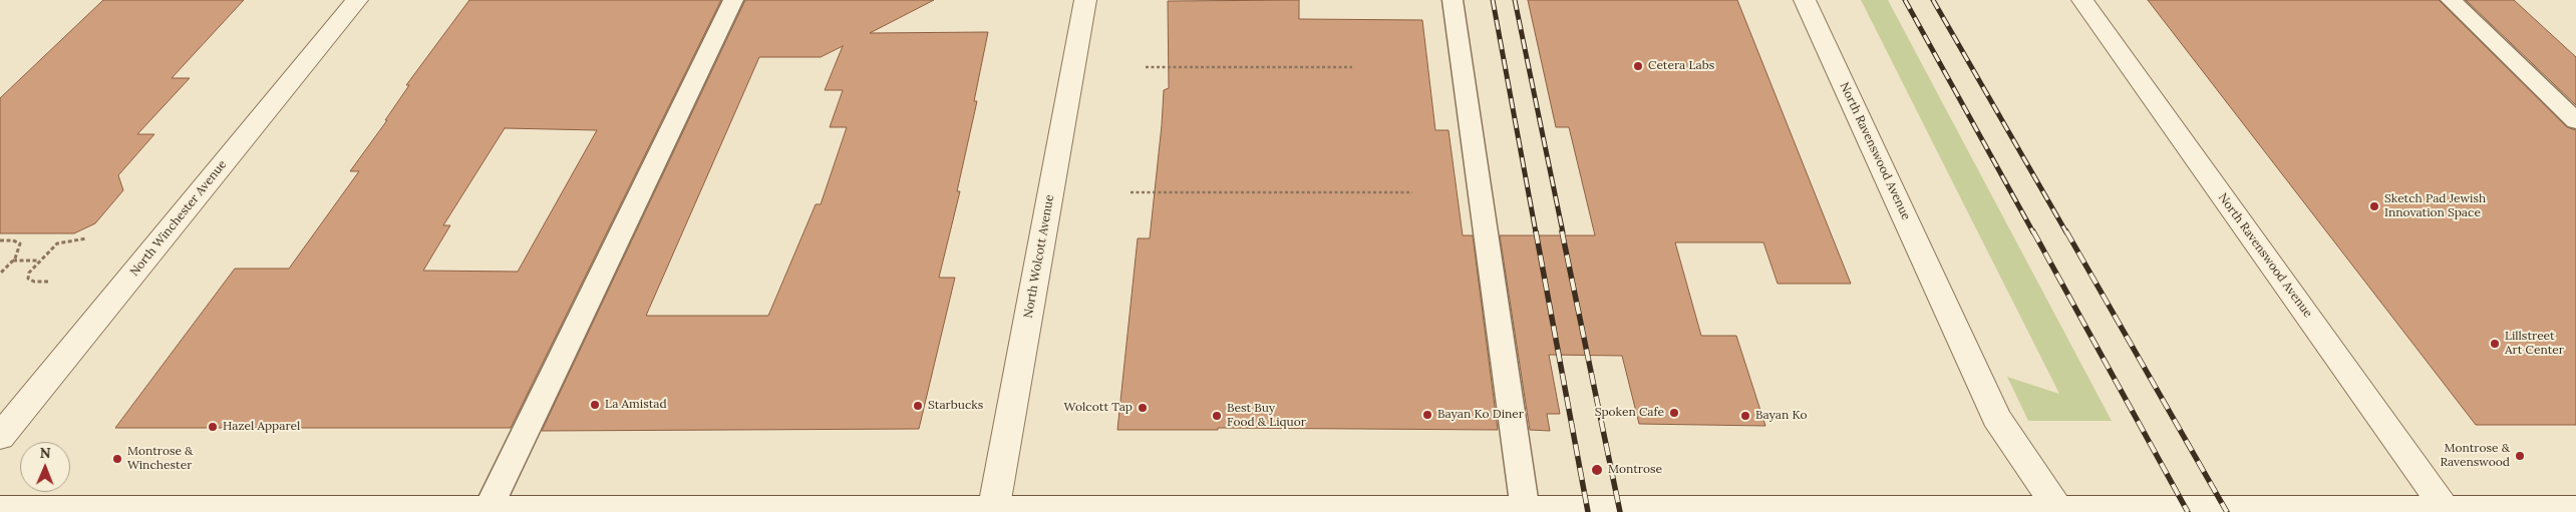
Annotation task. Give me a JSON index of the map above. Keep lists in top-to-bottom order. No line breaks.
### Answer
{"streets":{"street":["North Ravenswood Avenue","North Winchester Avenue","North Wolcott Avenue"]},"places":["Cetera Labs","Sketch Pad Jewish Innovation Space","Lillstreet Art Center","La Amistad","Starbucks","Wolcott Tap","Spoken Cafe","Bayan Ko Diner","Best Buy Food & Liquor","Bayan Ko","Hazel Apparel","Montrose & Ravenswood","Montrose & Winchester","Montrose"],"north":"top"}
